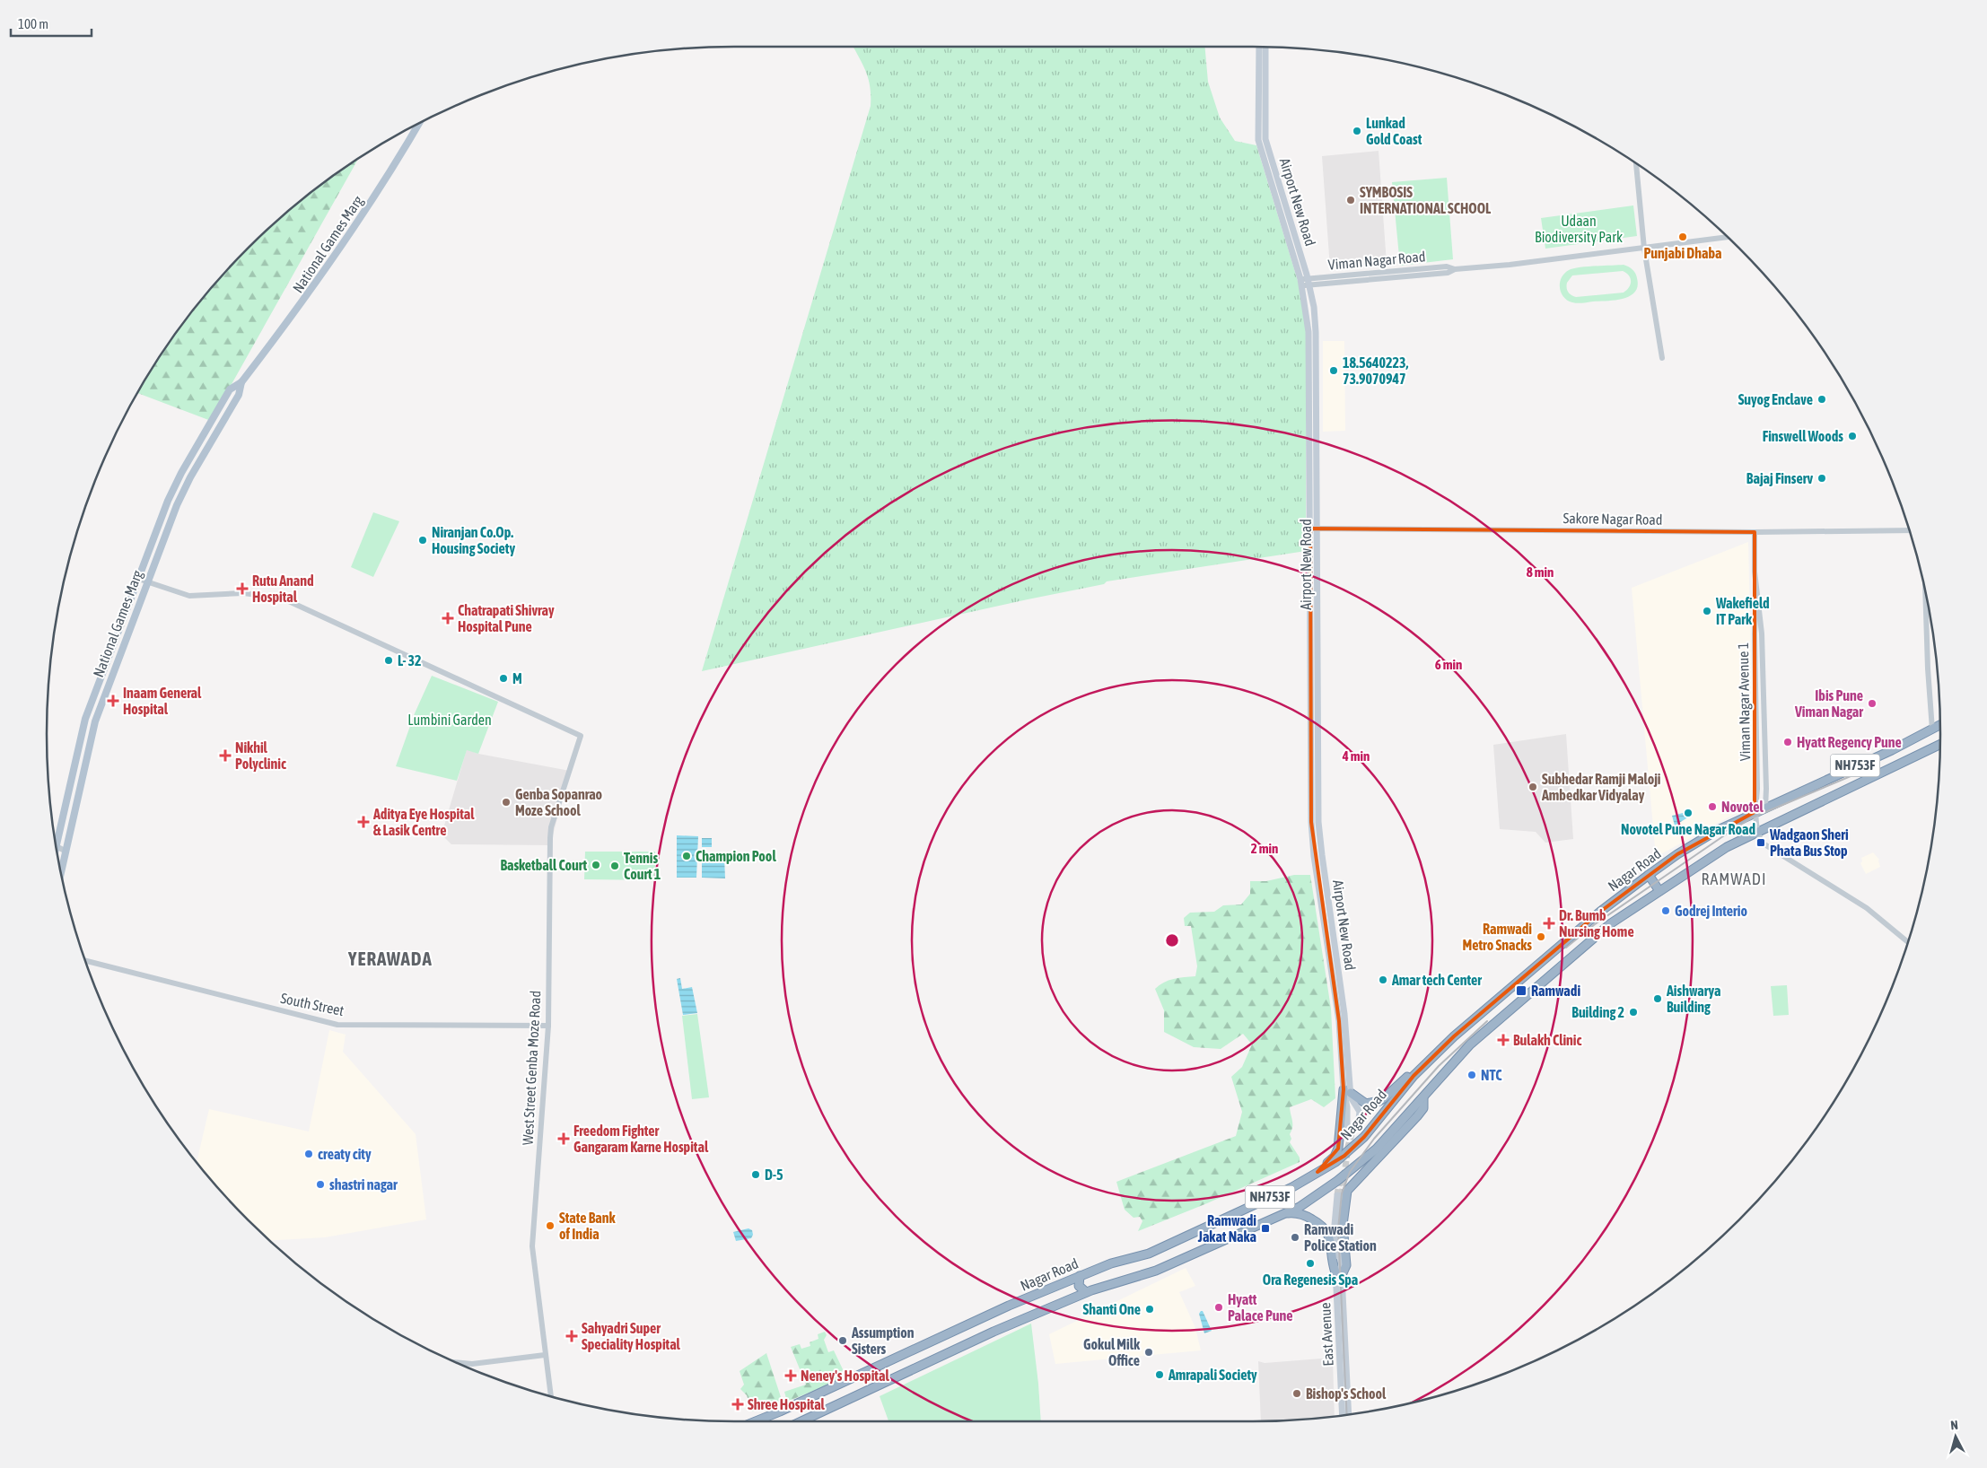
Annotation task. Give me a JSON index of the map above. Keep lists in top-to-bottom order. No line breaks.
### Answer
{"streets":{"highway":["NH753F","Nagar Road"],"main road":["Airport New Road","National Games Marg","East Avenue"],"street":["Viman Nagar Road","Sakore Nagar Road","Viman Nagar Avenue 1","South Street","West Street Genba Moze Road"]},"crossings":[["Airport New Road","Viman Nagar Road"],["Airport New Road","Sakore Nagar Road"],["National Games Marg","West Street Genba Moze Road"],["Sakore Nagar Road","Viman Nagar Avenue 1"],["Viman Nagar Avenue 1","Nagar Road"],["South Street","West Street Genba Moze Road"]],"districts":["RAMWADI","YERAWADA"],"parks":["Udaan Biodiversity Park","Lumbini Garden"],"places":{"other":["Lunkad Gold Coast","SYMBOSIS INTERNATIONAL SCHOOL","Punjabi Dhaba","18.5640223, 73.9070947","Suyog Enclave","Finswell Woods","Bajaj Finserv","Niranjan Co.Op. Housing Society","Wakefield IT Park","L- 32","M","Ibis Pune Viman Nagar","Hyatt Regency Pune","Subhedar Ramji Maloji Ambedkar Vidyalay","Genba Sopanrao Moze School","Novotel","Novotel Pune Nagar Road","Champion Pool","Basketball Court","Tennis Court 1","Godrej Interio","Ramwadi Metro Snacks","Amar tech Center","Aishwarya Building","Building 2","NTC","creaty city","D-5","shastri nagar","State Bank of India","Ramwadi Police Station","Ora Regenesis Spa","Hyatt Palace Pune","Shanti One","Assumption Sisters","Gokul Milk Office","Amrapali Society","Bishop's School"],"health":["Rutu Anand Hospital","Chatrapati Shivray Hospital Pune","Inaam General Hospital","Nikhil Polyclinic","Aditya Eye Hospital & Lasik Centre","Dr. Bumb Nursing Home","Bulakh Clinic","Freedom Fighter Gangaram Karne Hospital","Sahyadri Super Speciality Hospital","Neney's Hospital","Shree Hospital"],"transit":["Wadgaon Sheri Phata Bus Stop","Ramwadi","Ramwadi Jakat Naka"]},"scale_bar":"100 m","north":"top","rings":["8 min","6 min","4 min","2 min"]}
